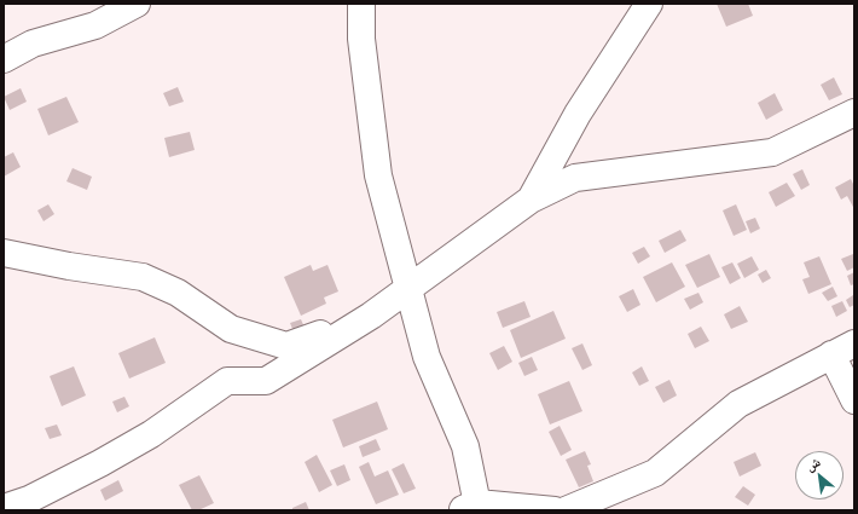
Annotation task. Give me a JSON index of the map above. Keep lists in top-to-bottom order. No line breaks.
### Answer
{"north":"top left"}
